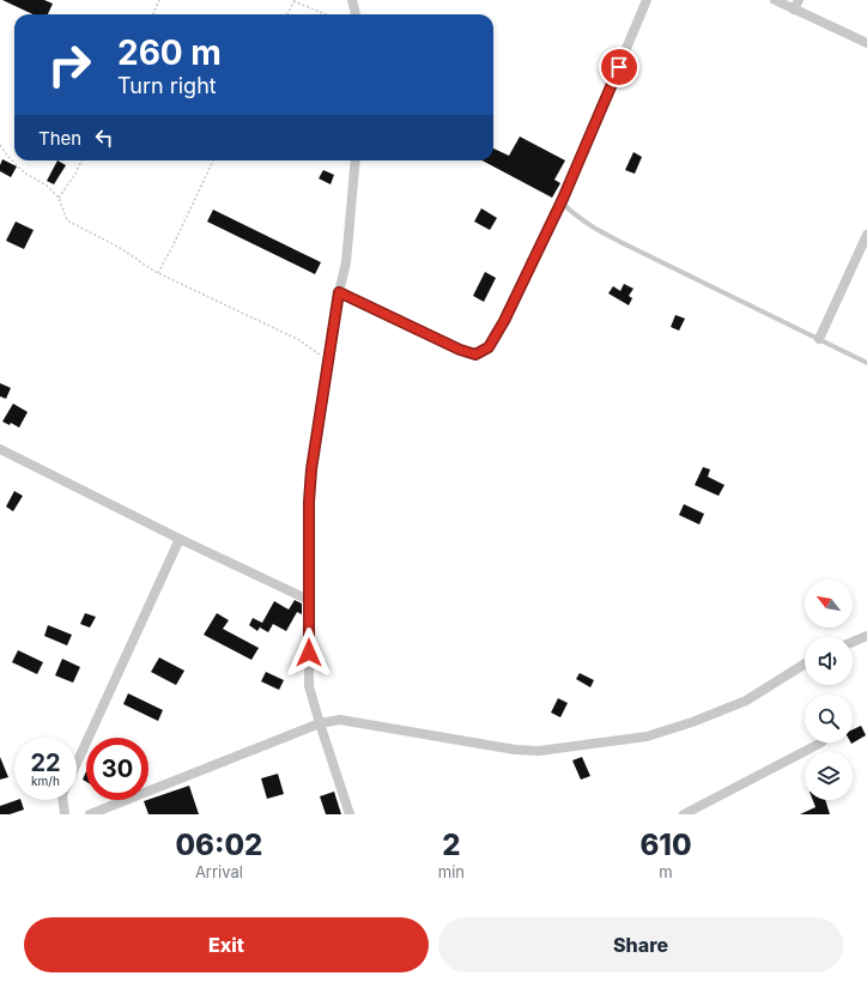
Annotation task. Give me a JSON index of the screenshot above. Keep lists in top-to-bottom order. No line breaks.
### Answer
{"north":"top left","page":{"turn":["260 m","Turn right"],"then":"Then","speed":"22 km/h","limit":"30","eta":["06:02","Arrival","2","min","610","m"],"buttons":["Exit","Share"]}}
